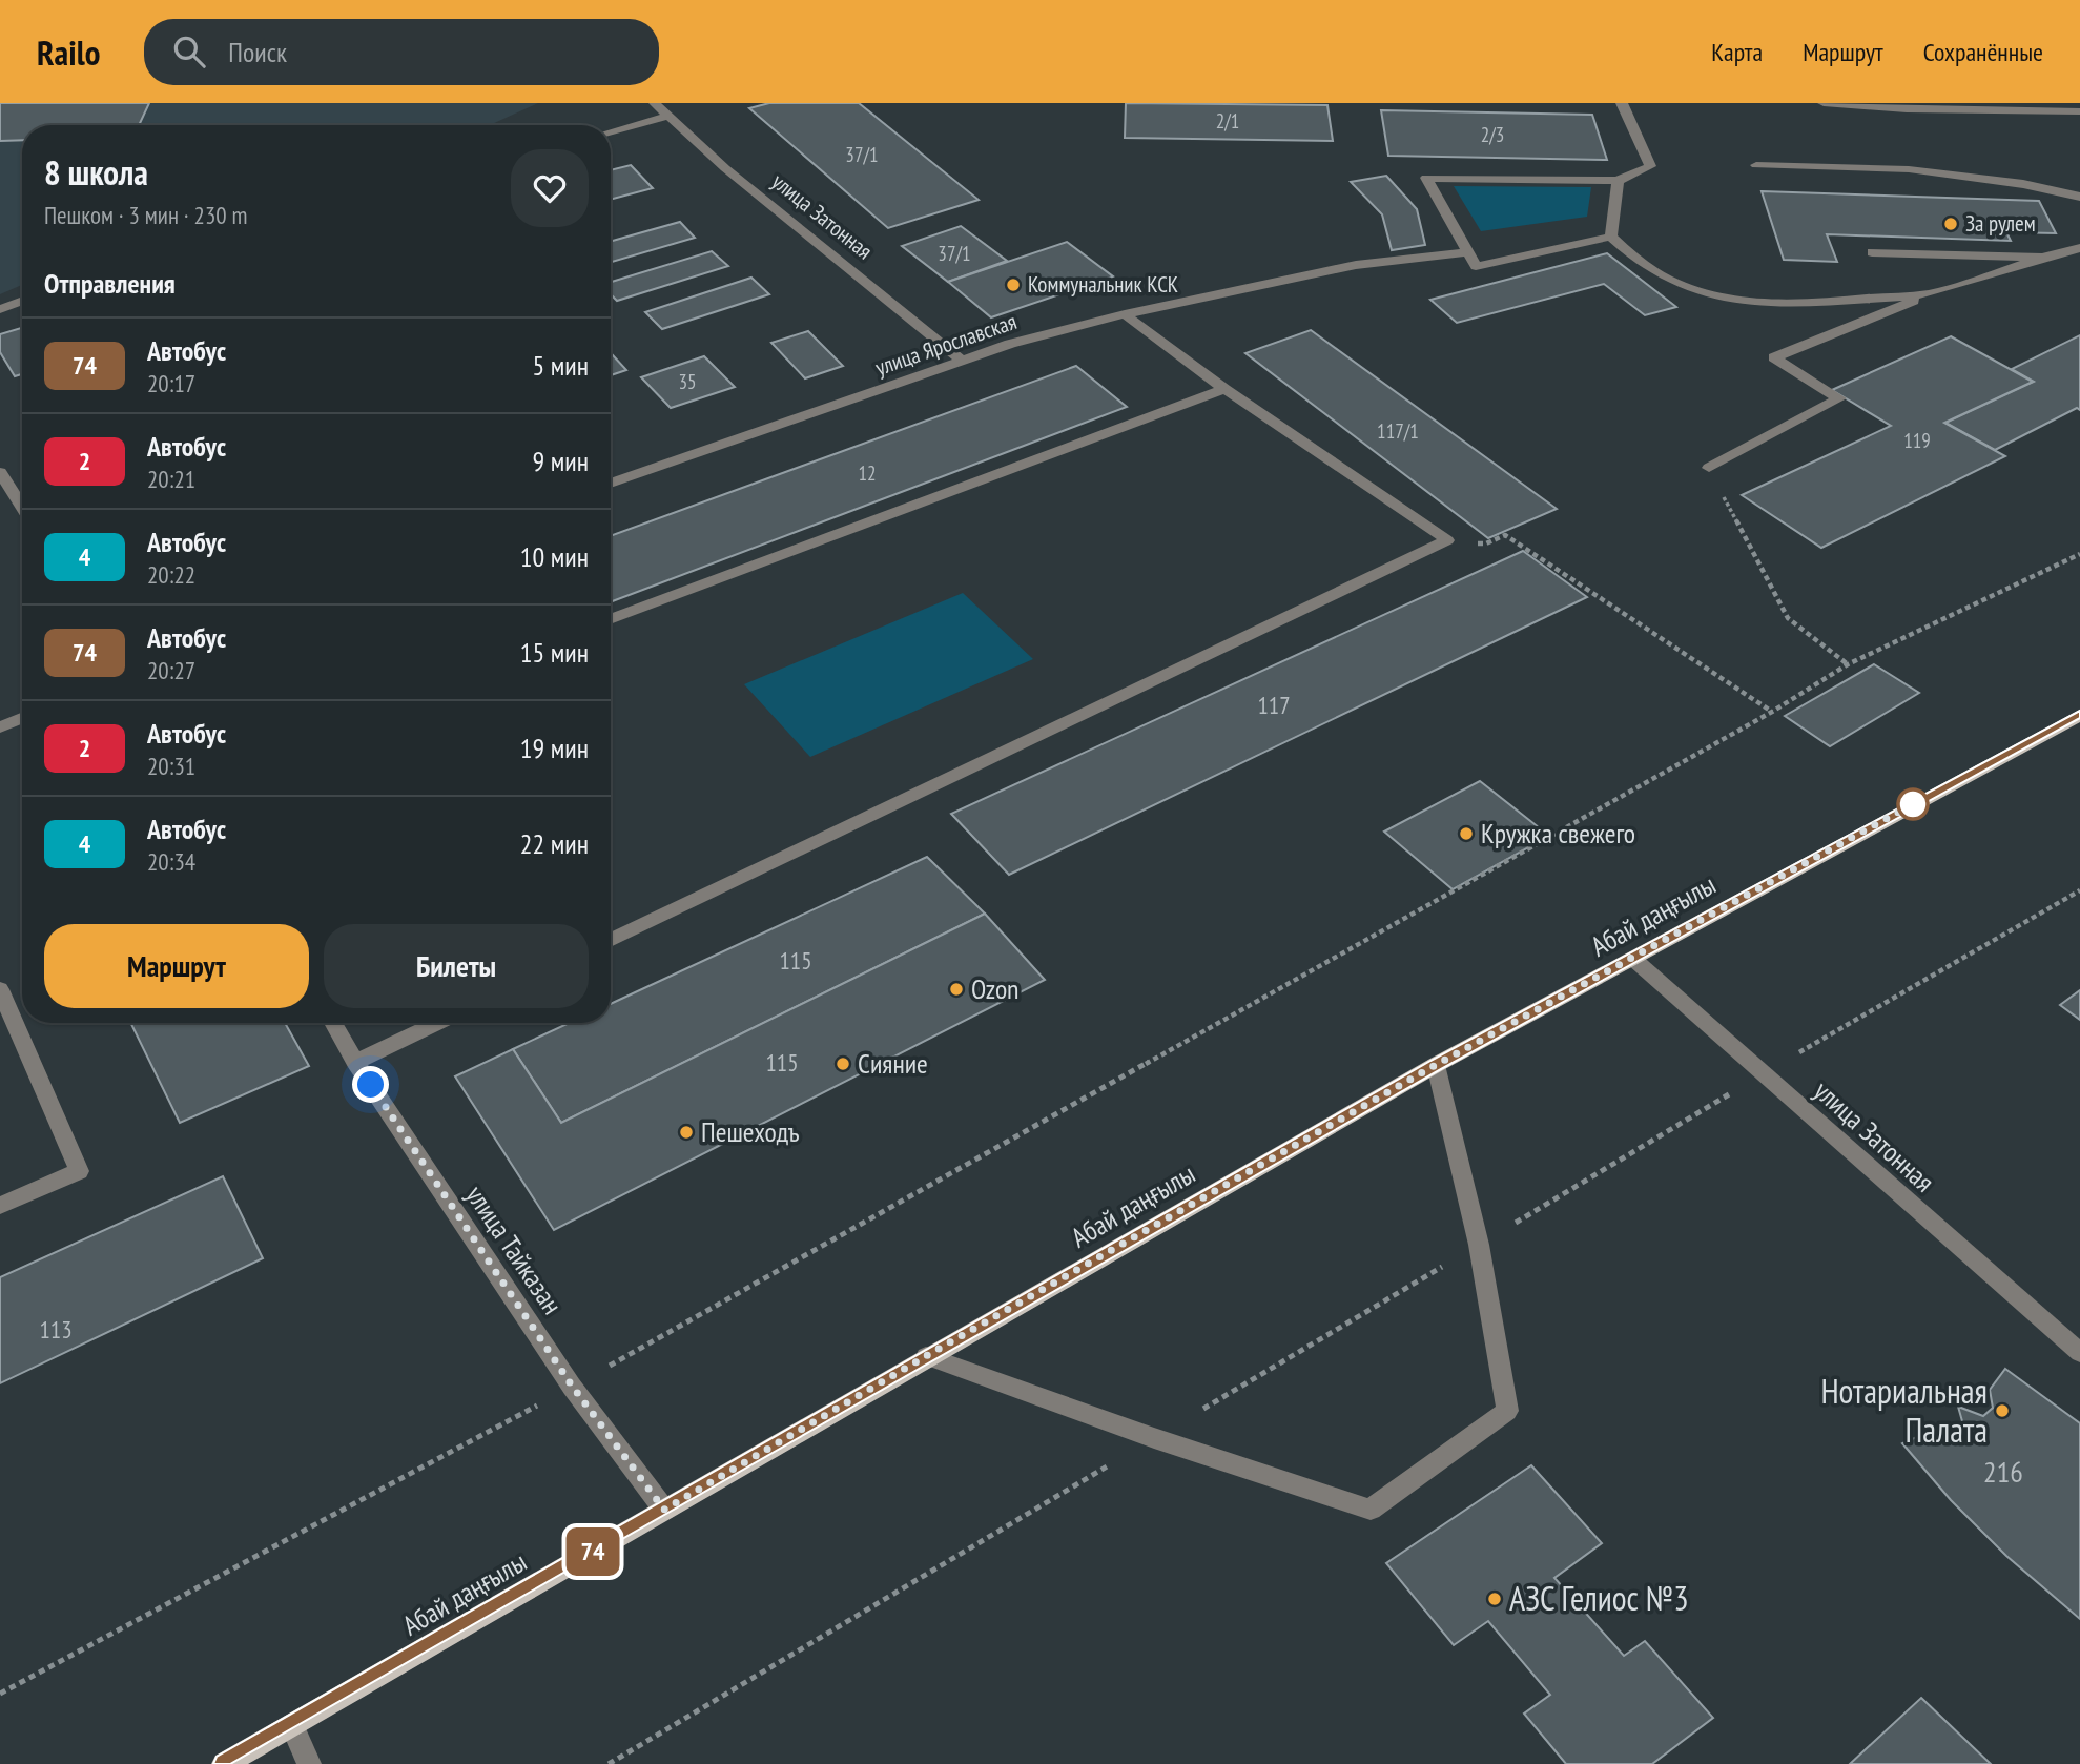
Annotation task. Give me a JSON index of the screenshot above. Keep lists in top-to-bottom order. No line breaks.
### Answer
{"streets":{"main road":["Абай даңғылы"],"street":["улица Затонная","улица Ярославская","улица Тайказан"]},"crossings":[["улица Затонная","улица Ярославская"],["улица Затонная","Абай даңғылы"],["Абай даңғылы","улица Тайказан"]],"places":["За рулем","Коммунальник КСК","Кружка свежего","Ozon","Сияние","Пешеходъ","Нотариальная Палата","АЗС Гелиос №3"],"lines":["bus line 74"],"house_numbers":["2/1","2/3","37/1","37/1","35","117/1","119","12","117","115","115","113","216"],"page":{"header":"Railo","search":"Поиск","nav":["Карта","Маршрут","Сохранённые"],"on_map":"74","heading":[["8 школа","Пешком · 3 мин · 230 m"],"Отправления"],"list":[{"mark":"74","name":"Автобус","note":"20:17","value":"5 мин"},{"mark":"2","name":"Автобус","note":"20:21","value":"9 мин"},{"mark":"4","name":"Автобус","note":"20:22","value":"10 мин"},{"mark":"74","name":"Автобус","note":"20:27","value":"15 мин"},{"mark":"2","name":"Автобус","note":"20:31","value":"19 мин"},{"mark":"4","name":"Автобус","note":"20:34","value":"22 мин"}],"buttons":["Маршрут","Билеты"]}}
